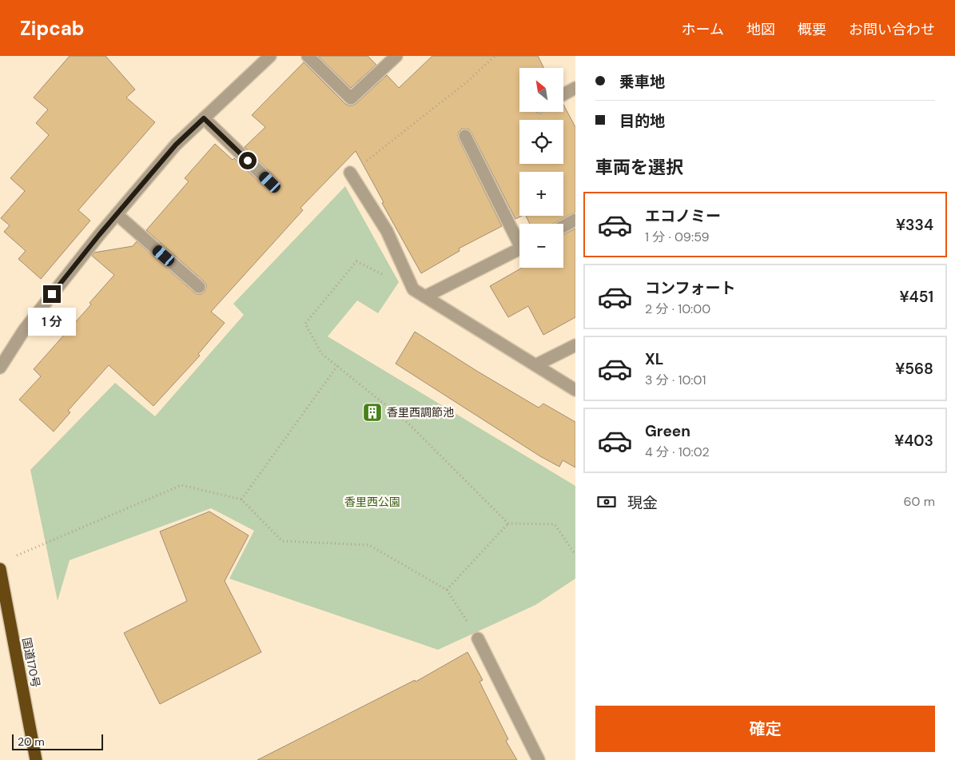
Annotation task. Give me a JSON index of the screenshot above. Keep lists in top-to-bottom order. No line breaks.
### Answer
{"streets":{"highway":["国道170号"]},"parks":["香里西公園"],"places":{"building":["香里西調節池"]},"scale_bar":"20 m","north":"top left","page":{"header":"Zipcab","nav":["ホーム","地図","概要","お問い合わせ"],"banner":["乗車地","目的地"],"map_buttons":["+","−"],"heading":"車両を選択","list":[{"name":"エコノミー","note":"1 分 · 09:59","value":"¥334"},{"name":"コンフォート","note":"2 分 · 10:00","value":"¥451"},{"name":"XL","note":"3 分 · 10:01","value":"¥568"},{"name":"Green","note":"4 分 · 10:02","value":"¥403"}],"bubble":"1 分","pay":["現金","60 m"],"buttons":"確定","scale":"20 m"}}
